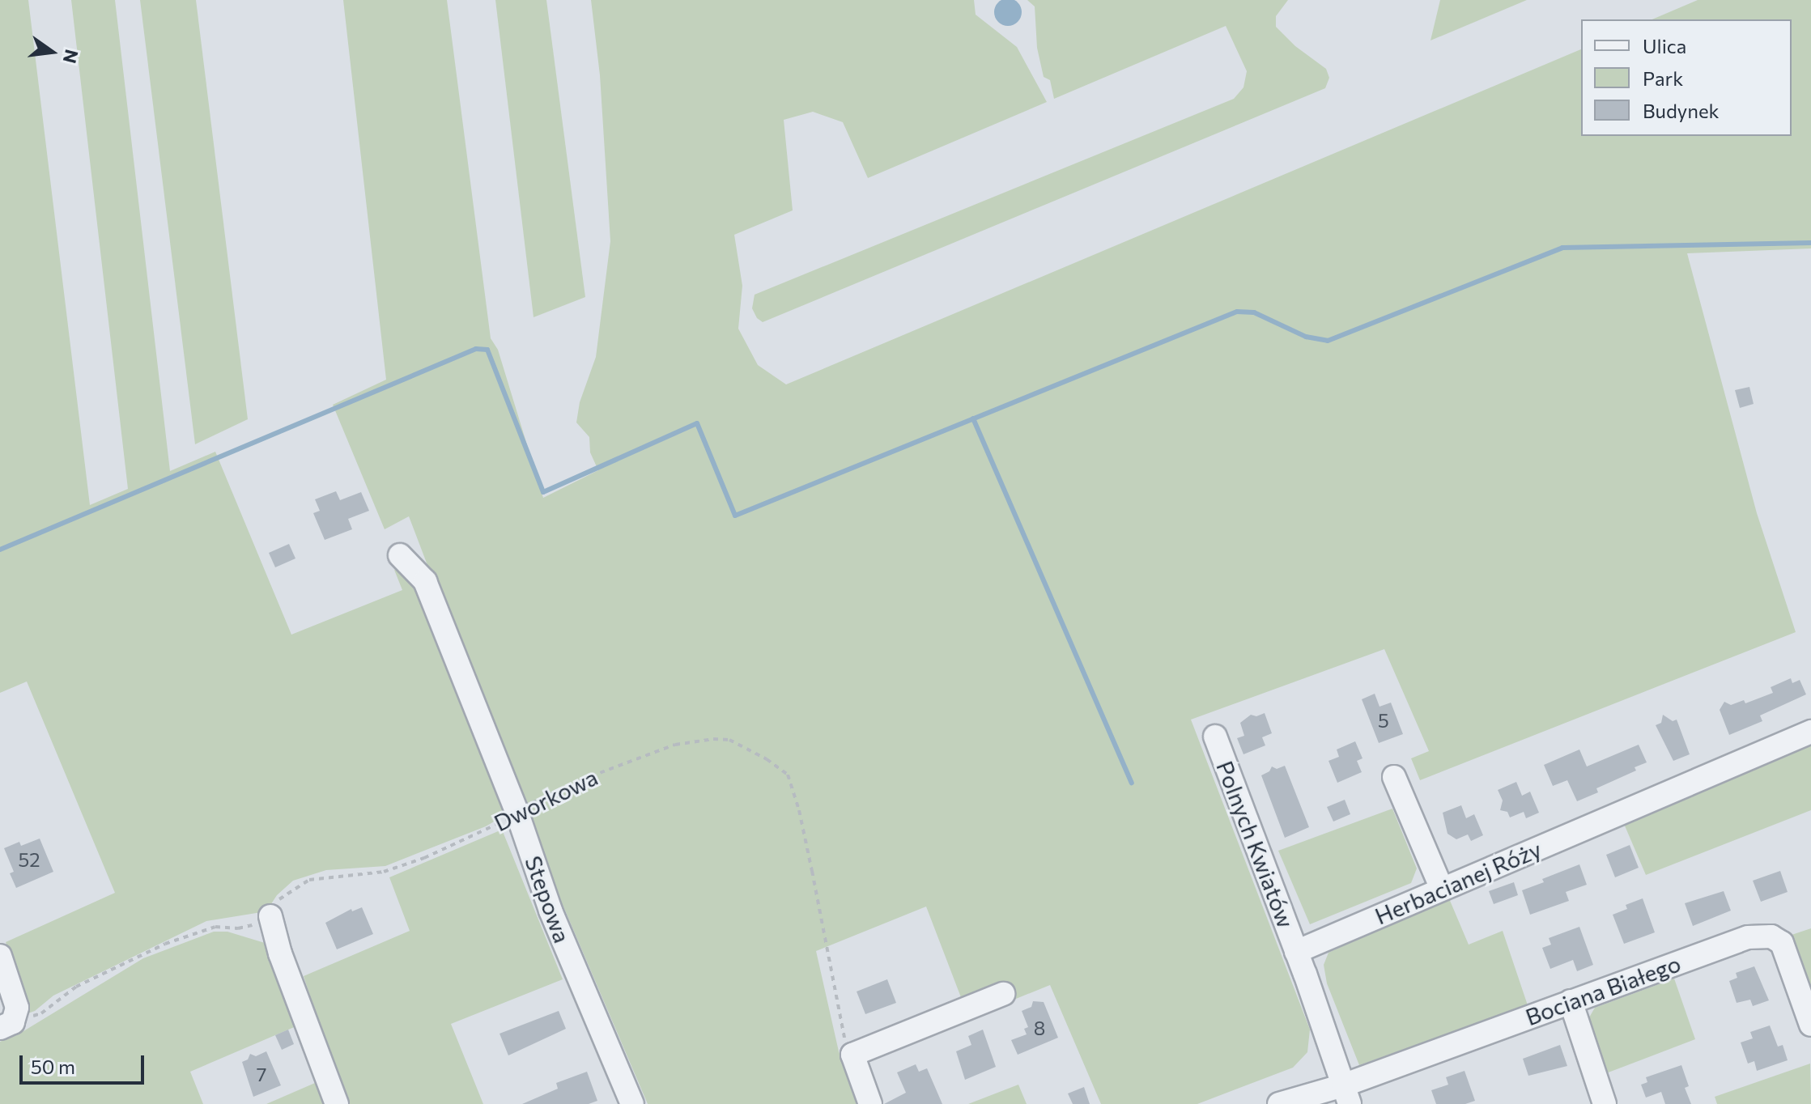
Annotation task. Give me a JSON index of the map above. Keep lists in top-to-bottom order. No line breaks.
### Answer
{"streets":{"street":["Polnych Kwiatów","Herbacianej Róży","Stepowa","Bociana Białego"],"path":["Dworkowa"]},"crossings":[["Dworkowa","Stepowa"],["Polnych Kwiatów","Herbacianej Róży"]],"house_numbers":["5","52","8","7"],"legend":["Ulica","Park","Budynek"],"scale_bar":"50 m","north":"right"}
